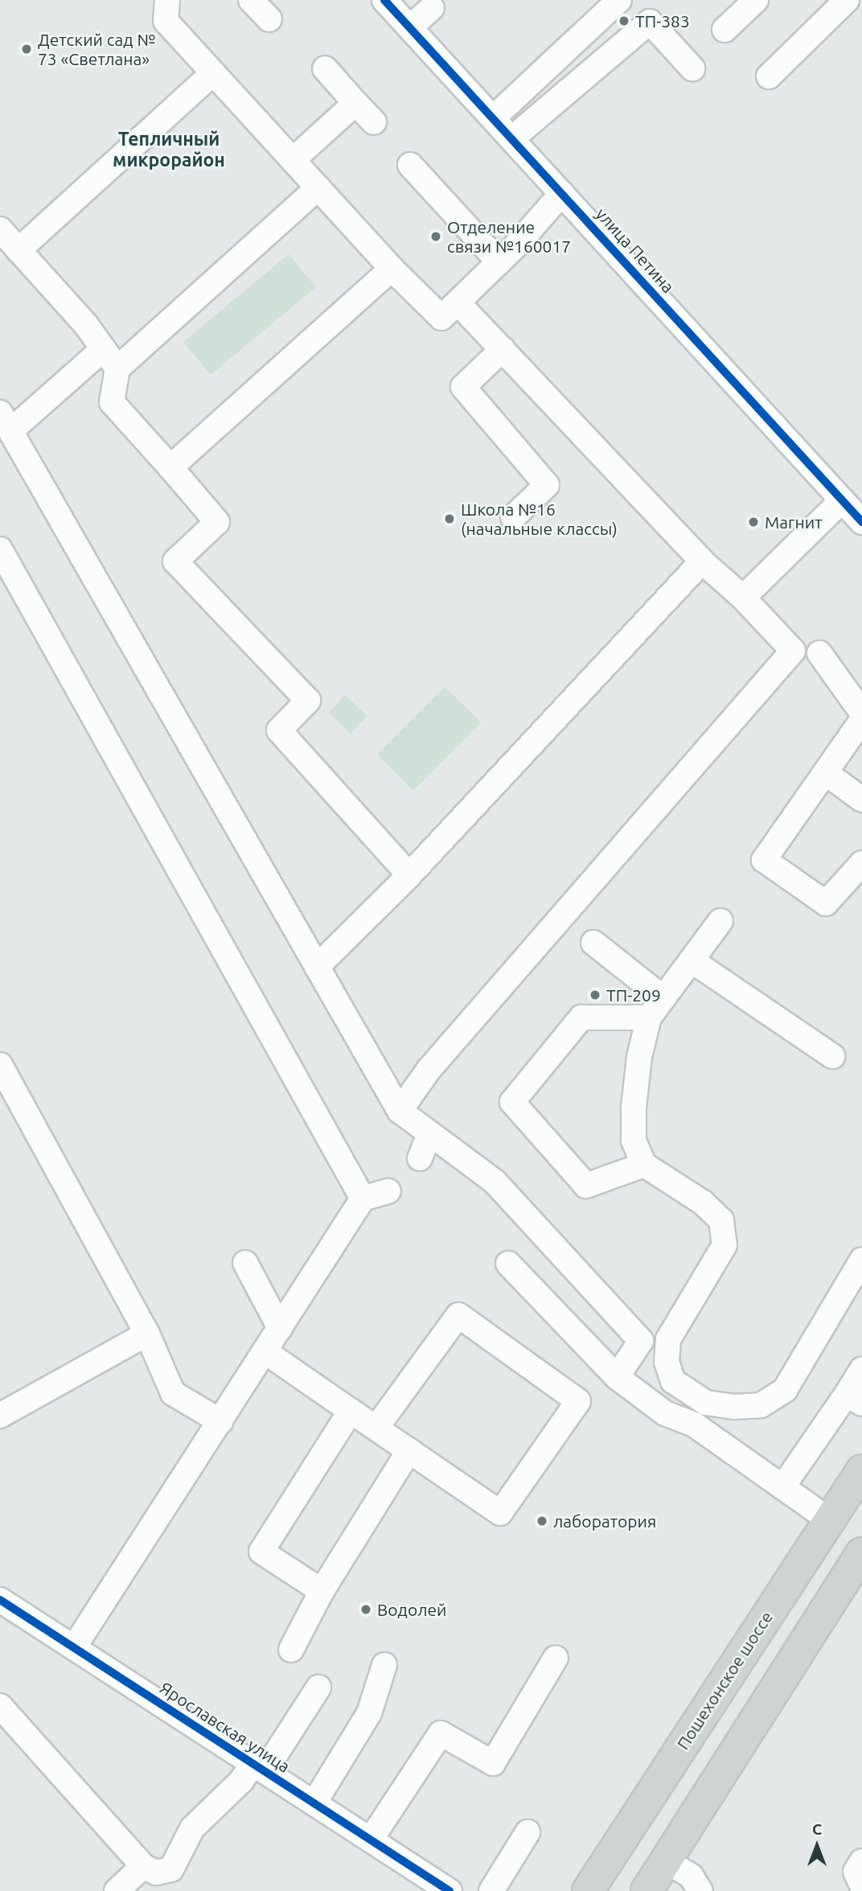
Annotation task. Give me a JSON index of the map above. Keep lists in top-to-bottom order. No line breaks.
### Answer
{"streets":{"main road":["Пошехонское шоссе"],"street":["улица Петина","Ярославская улица"]},"districts":["Тепличный микрорайон"],"places":["ТП-383","Детский сад № 73 «Светлана»","Отделение связи №160017","Школа №16 (начальные классы)","Магнит","ТП-209","лаборатория","Водолей"],"north":"top"}
